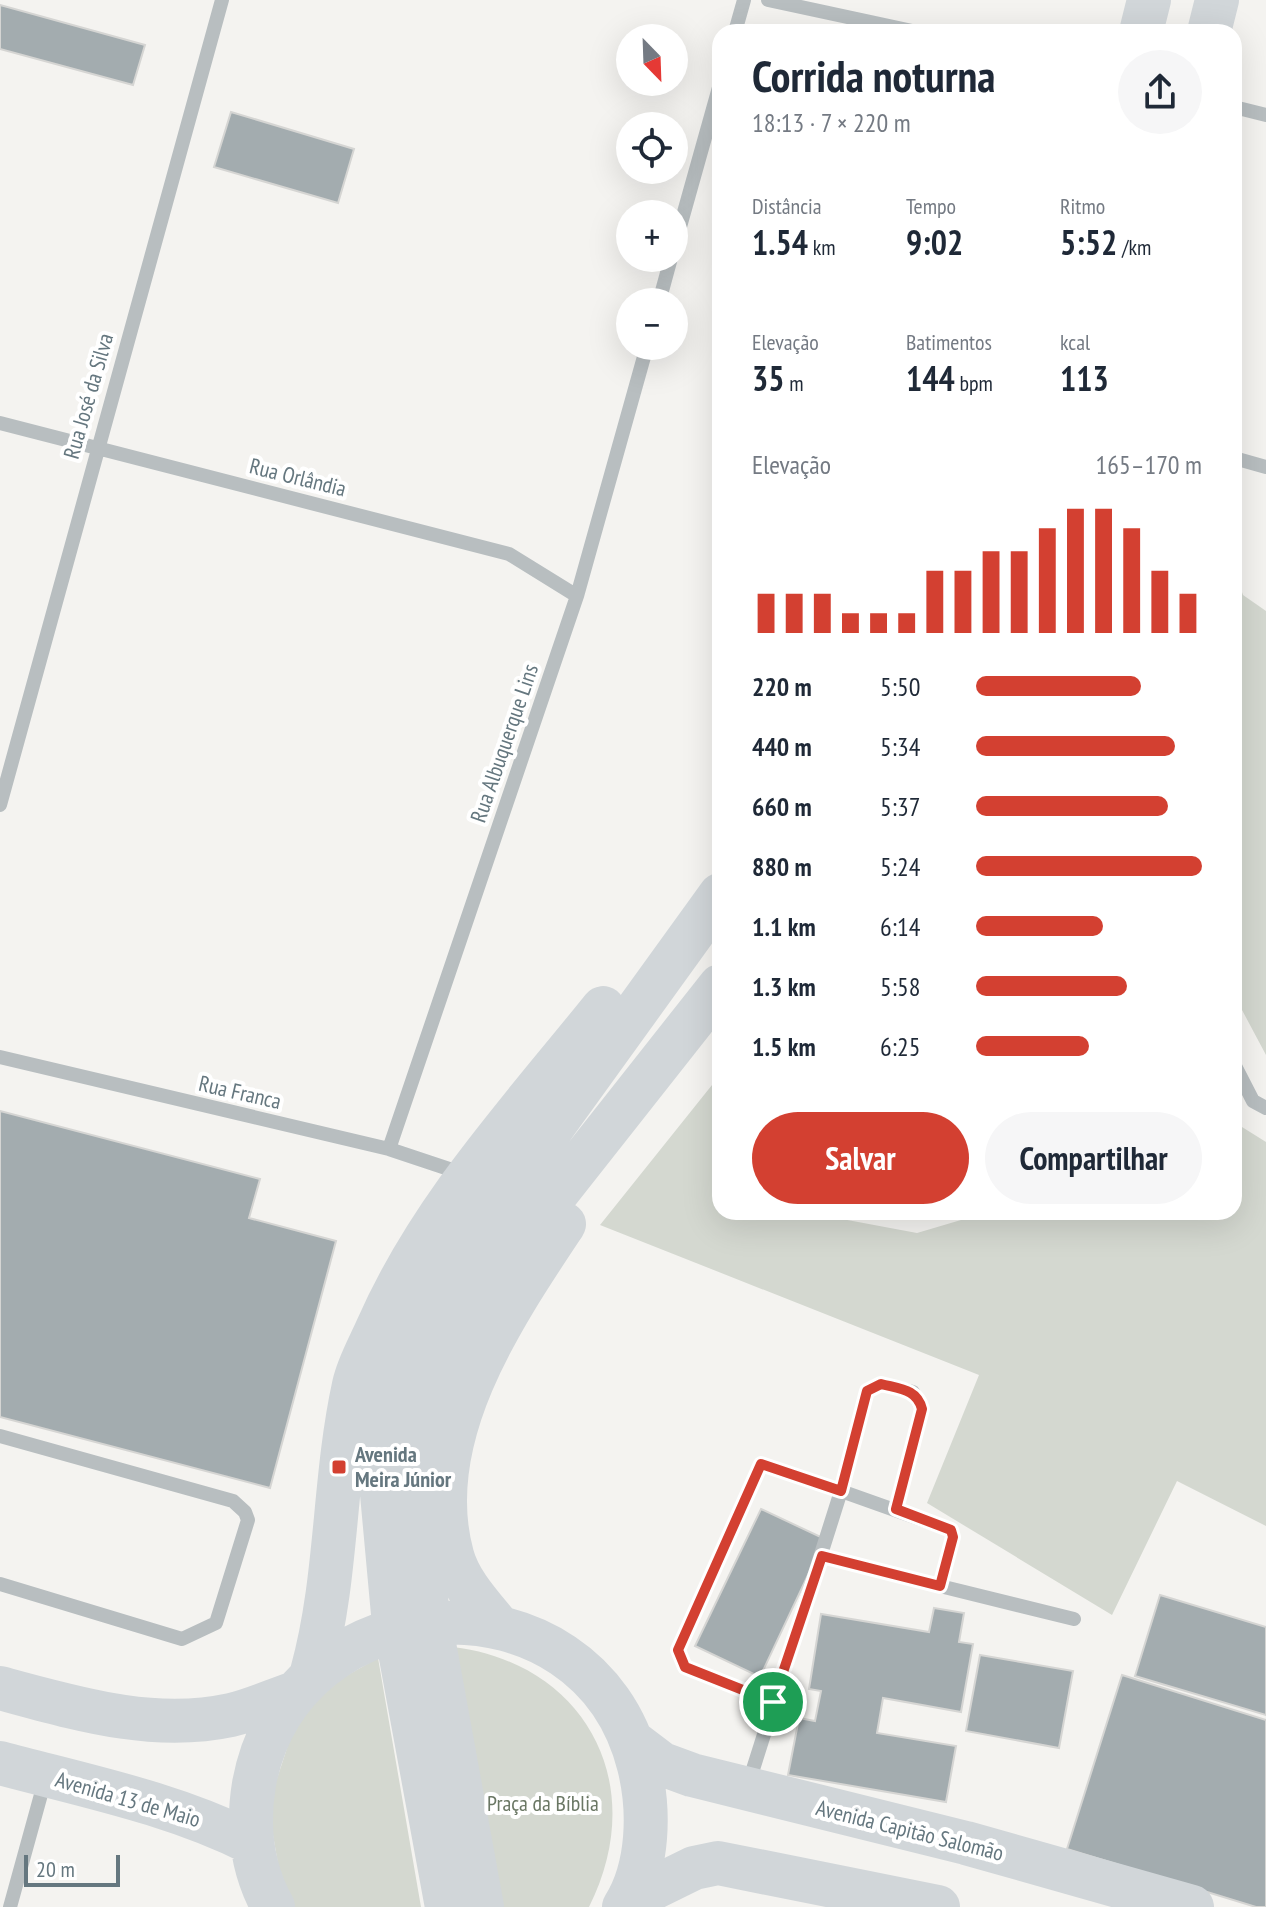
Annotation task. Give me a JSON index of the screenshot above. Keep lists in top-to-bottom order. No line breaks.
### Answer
{"streets":{"main road":["Avenida 13 de Maio","Avenida Capitão Salomão"],"street":["Rua José da Silva","Rua Orlândia","Rua Albuquerque Lins","Rua Franca"]},"crossings":[["Rua José da Silva","Rua Orlândia"],["Rua Orlândia","Rua Albuquerque Lins"],["Rua Albuquerque Lins","Rua Franca"]],"parks":["Praça da Bíblia"],"places":{"transit":["Avenida Meira Júnior"]},"scale_bar":"20 m","north":"bottom right","page":{"map_buttons":["+","−"],"heading":["Corrida noturna","18:13 · 7 × 220 m"],"stats":[["Distância","1.54 km"],["Tempo","9:02"],["Ritmo","5:52 /km"],["Elevação","35 m"],["Batimentos","144 bpm"],["kcal","113"]],"chart":["Elevação","165–170 m"],"list":[{"name":"220 m","note":"5:50"},{"name":"440 m","note":"5:34"},{"name":"660 m","note":"5:37"},{"name":"880 m","note":"5:24"},{"name":"1.1 km","note":"6:14"},{"name":"1.3 km","note":"5:58"},{"name":"1.5 km","note":"6:25"}],"buttons":["Salvar","Compartilhar"],"scale":"20 m"}}
